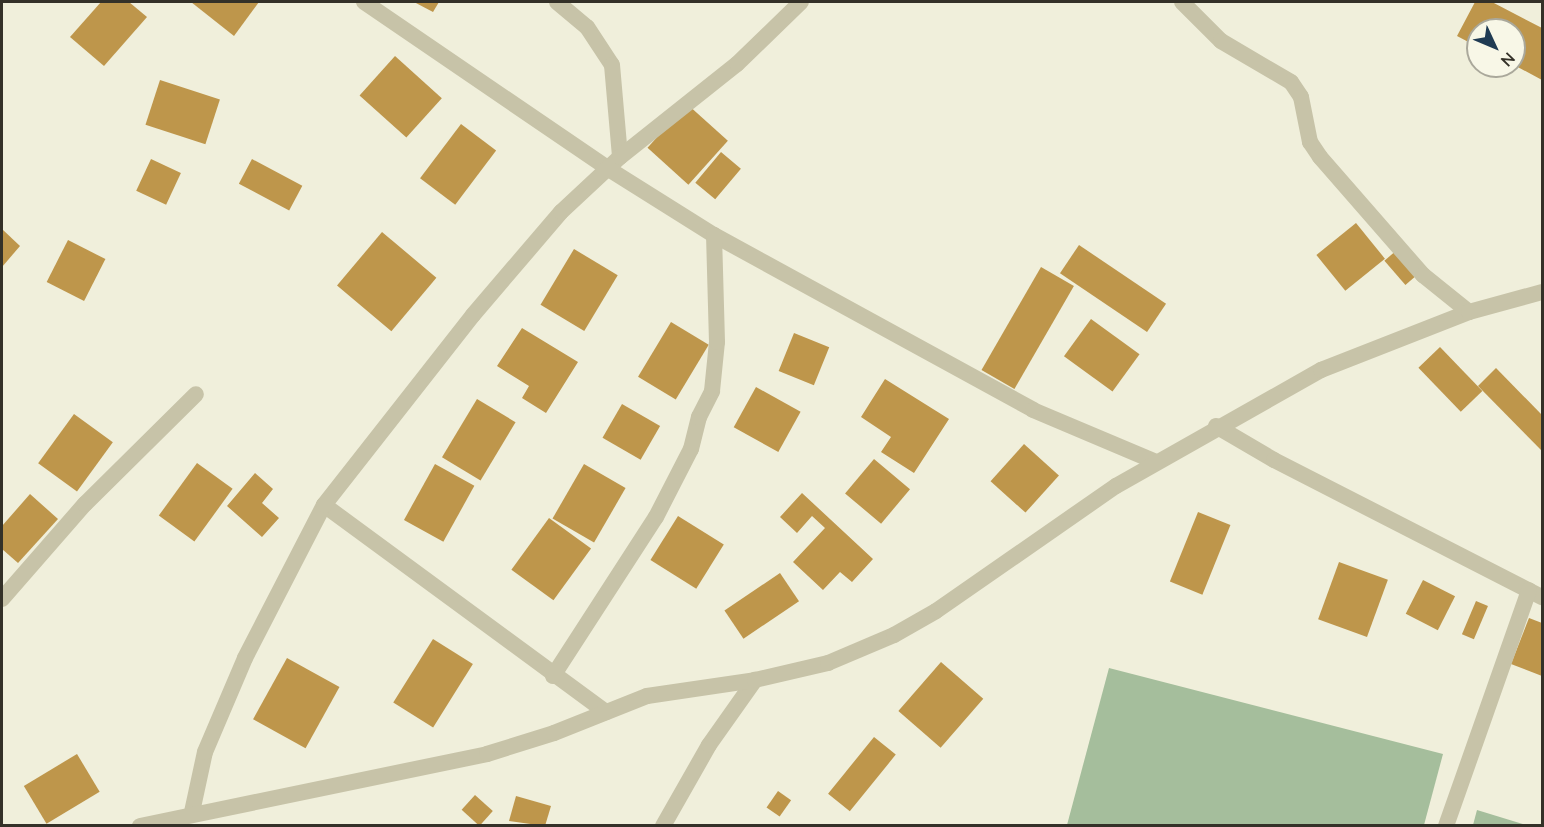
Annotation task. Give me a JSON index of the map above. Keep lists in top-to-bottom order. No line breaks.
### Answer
{"north":"bottom right"}
